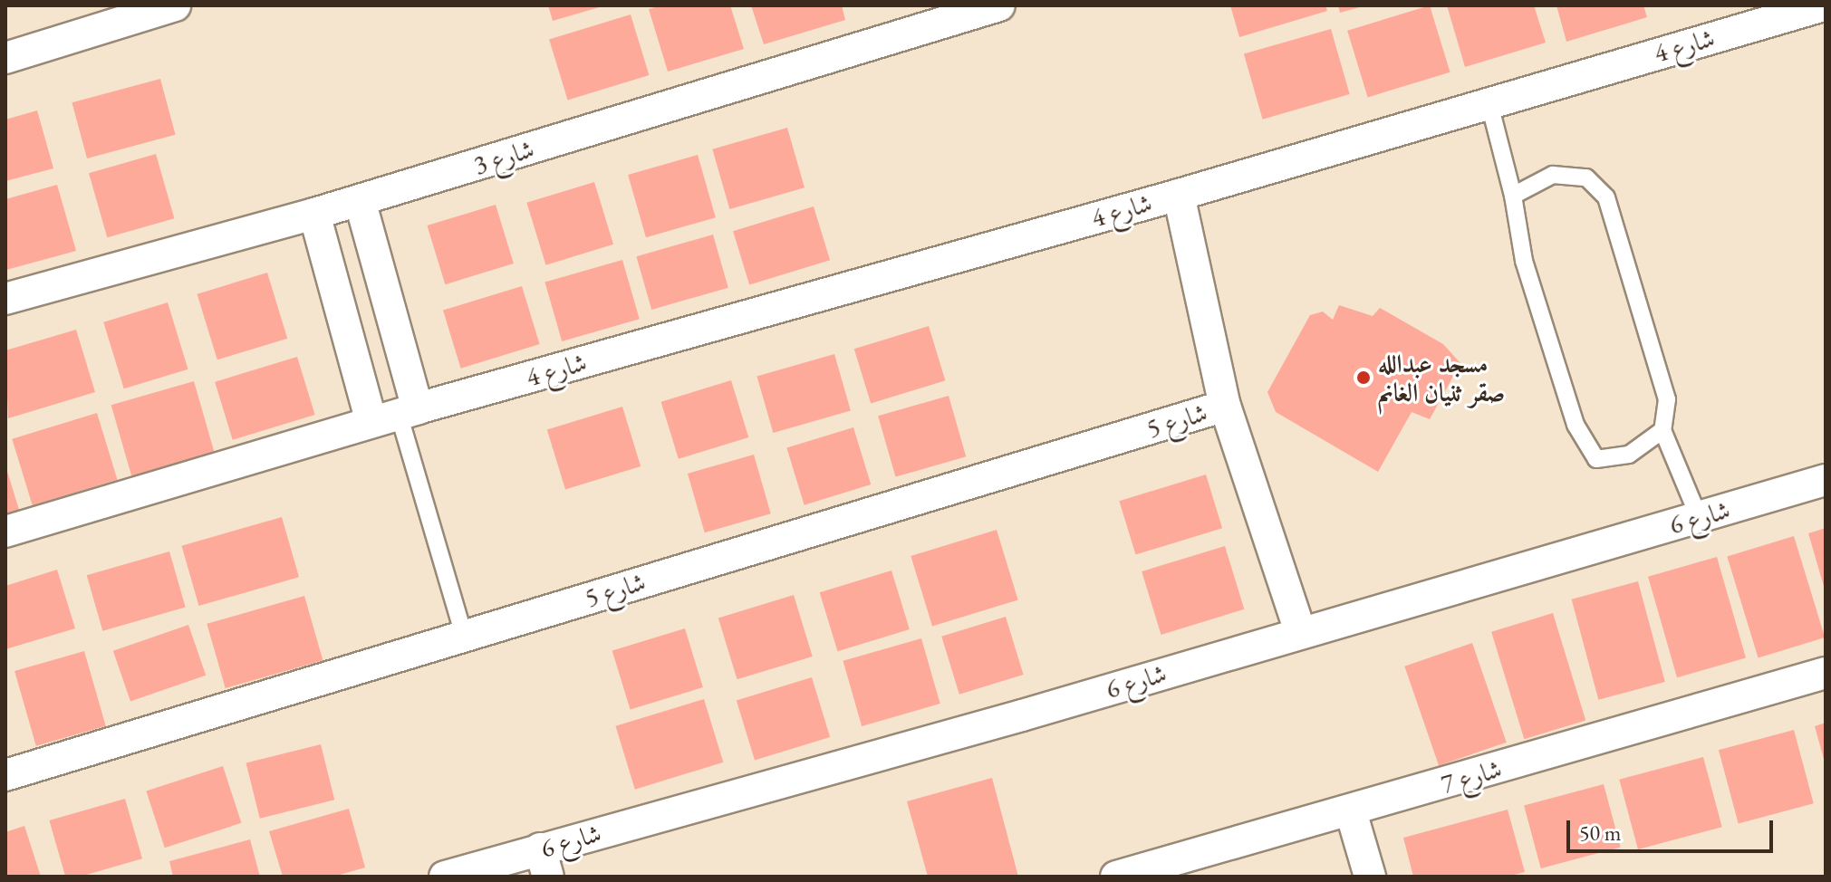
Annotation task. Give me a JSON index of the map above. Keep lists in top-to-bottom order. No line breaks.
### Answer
{"streets":{"street":["شارع 4","شارع 3","شارع 5","شارع 6","شارع 7"]},"crossings":[["شارع 4","شارع 5"],["شارع 5","شارع 6"]],"places":["مسجد عبدالله صقر ثنيان الغانم"],"scale_bar":"50 m"}
